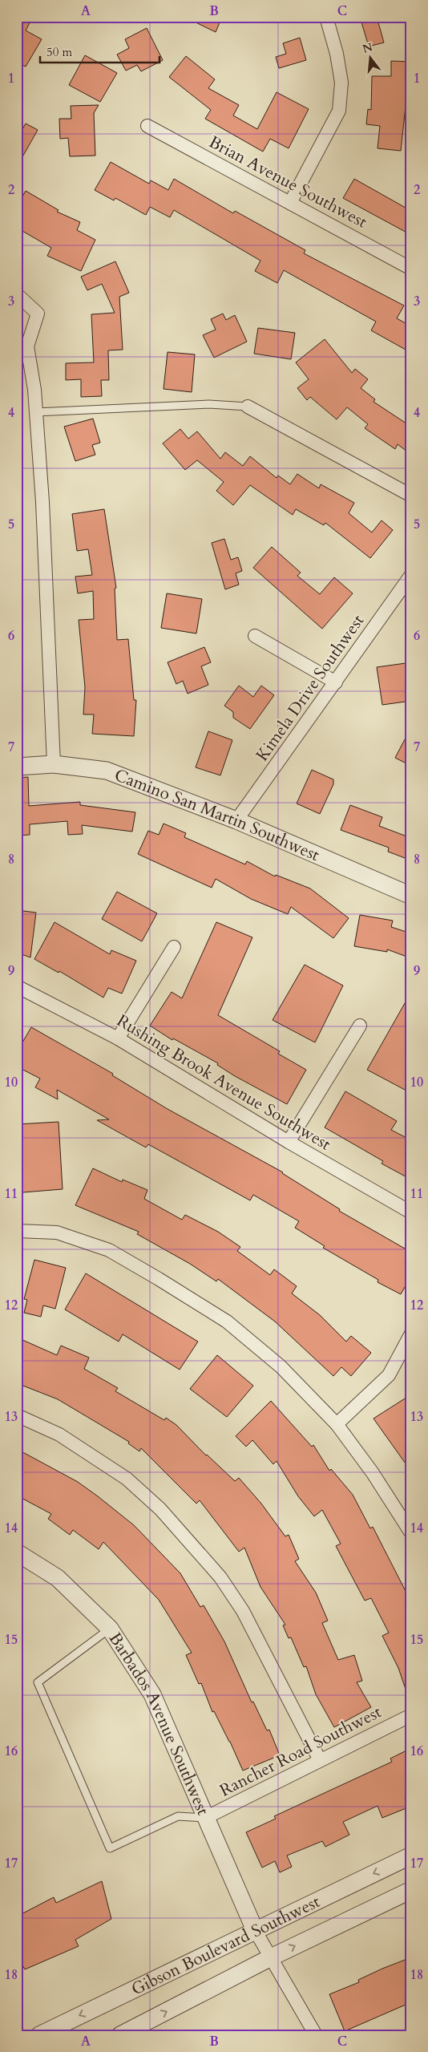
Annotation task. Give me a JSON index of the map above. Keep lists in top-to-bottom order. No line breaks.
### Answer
{"streets":{"street":["Brian Avenue Southwest","Kimela Drive Southwest","Camino San Martin Southwest","Rushing Brook Avenue Southwest","Barbados Avenue Southwest","Rancher Road Southwest","Gibson Boulevard Southwest"]},"crossings":[["Kimela Drive Southwest","Camino San Martin Southwest"],["Barbados Avenue Southwest","Rancher Road Southwest"],["Barbados Avenue Southwest","Gibson Boulevard Southwest"]],"scale_bar":"50 m","north":"top","grid":{"columns":["A","B","C"],"rows":["1","2","3","4","5","6","7","8","9","10","11","12","13","14","15","16","17","18"]}}
